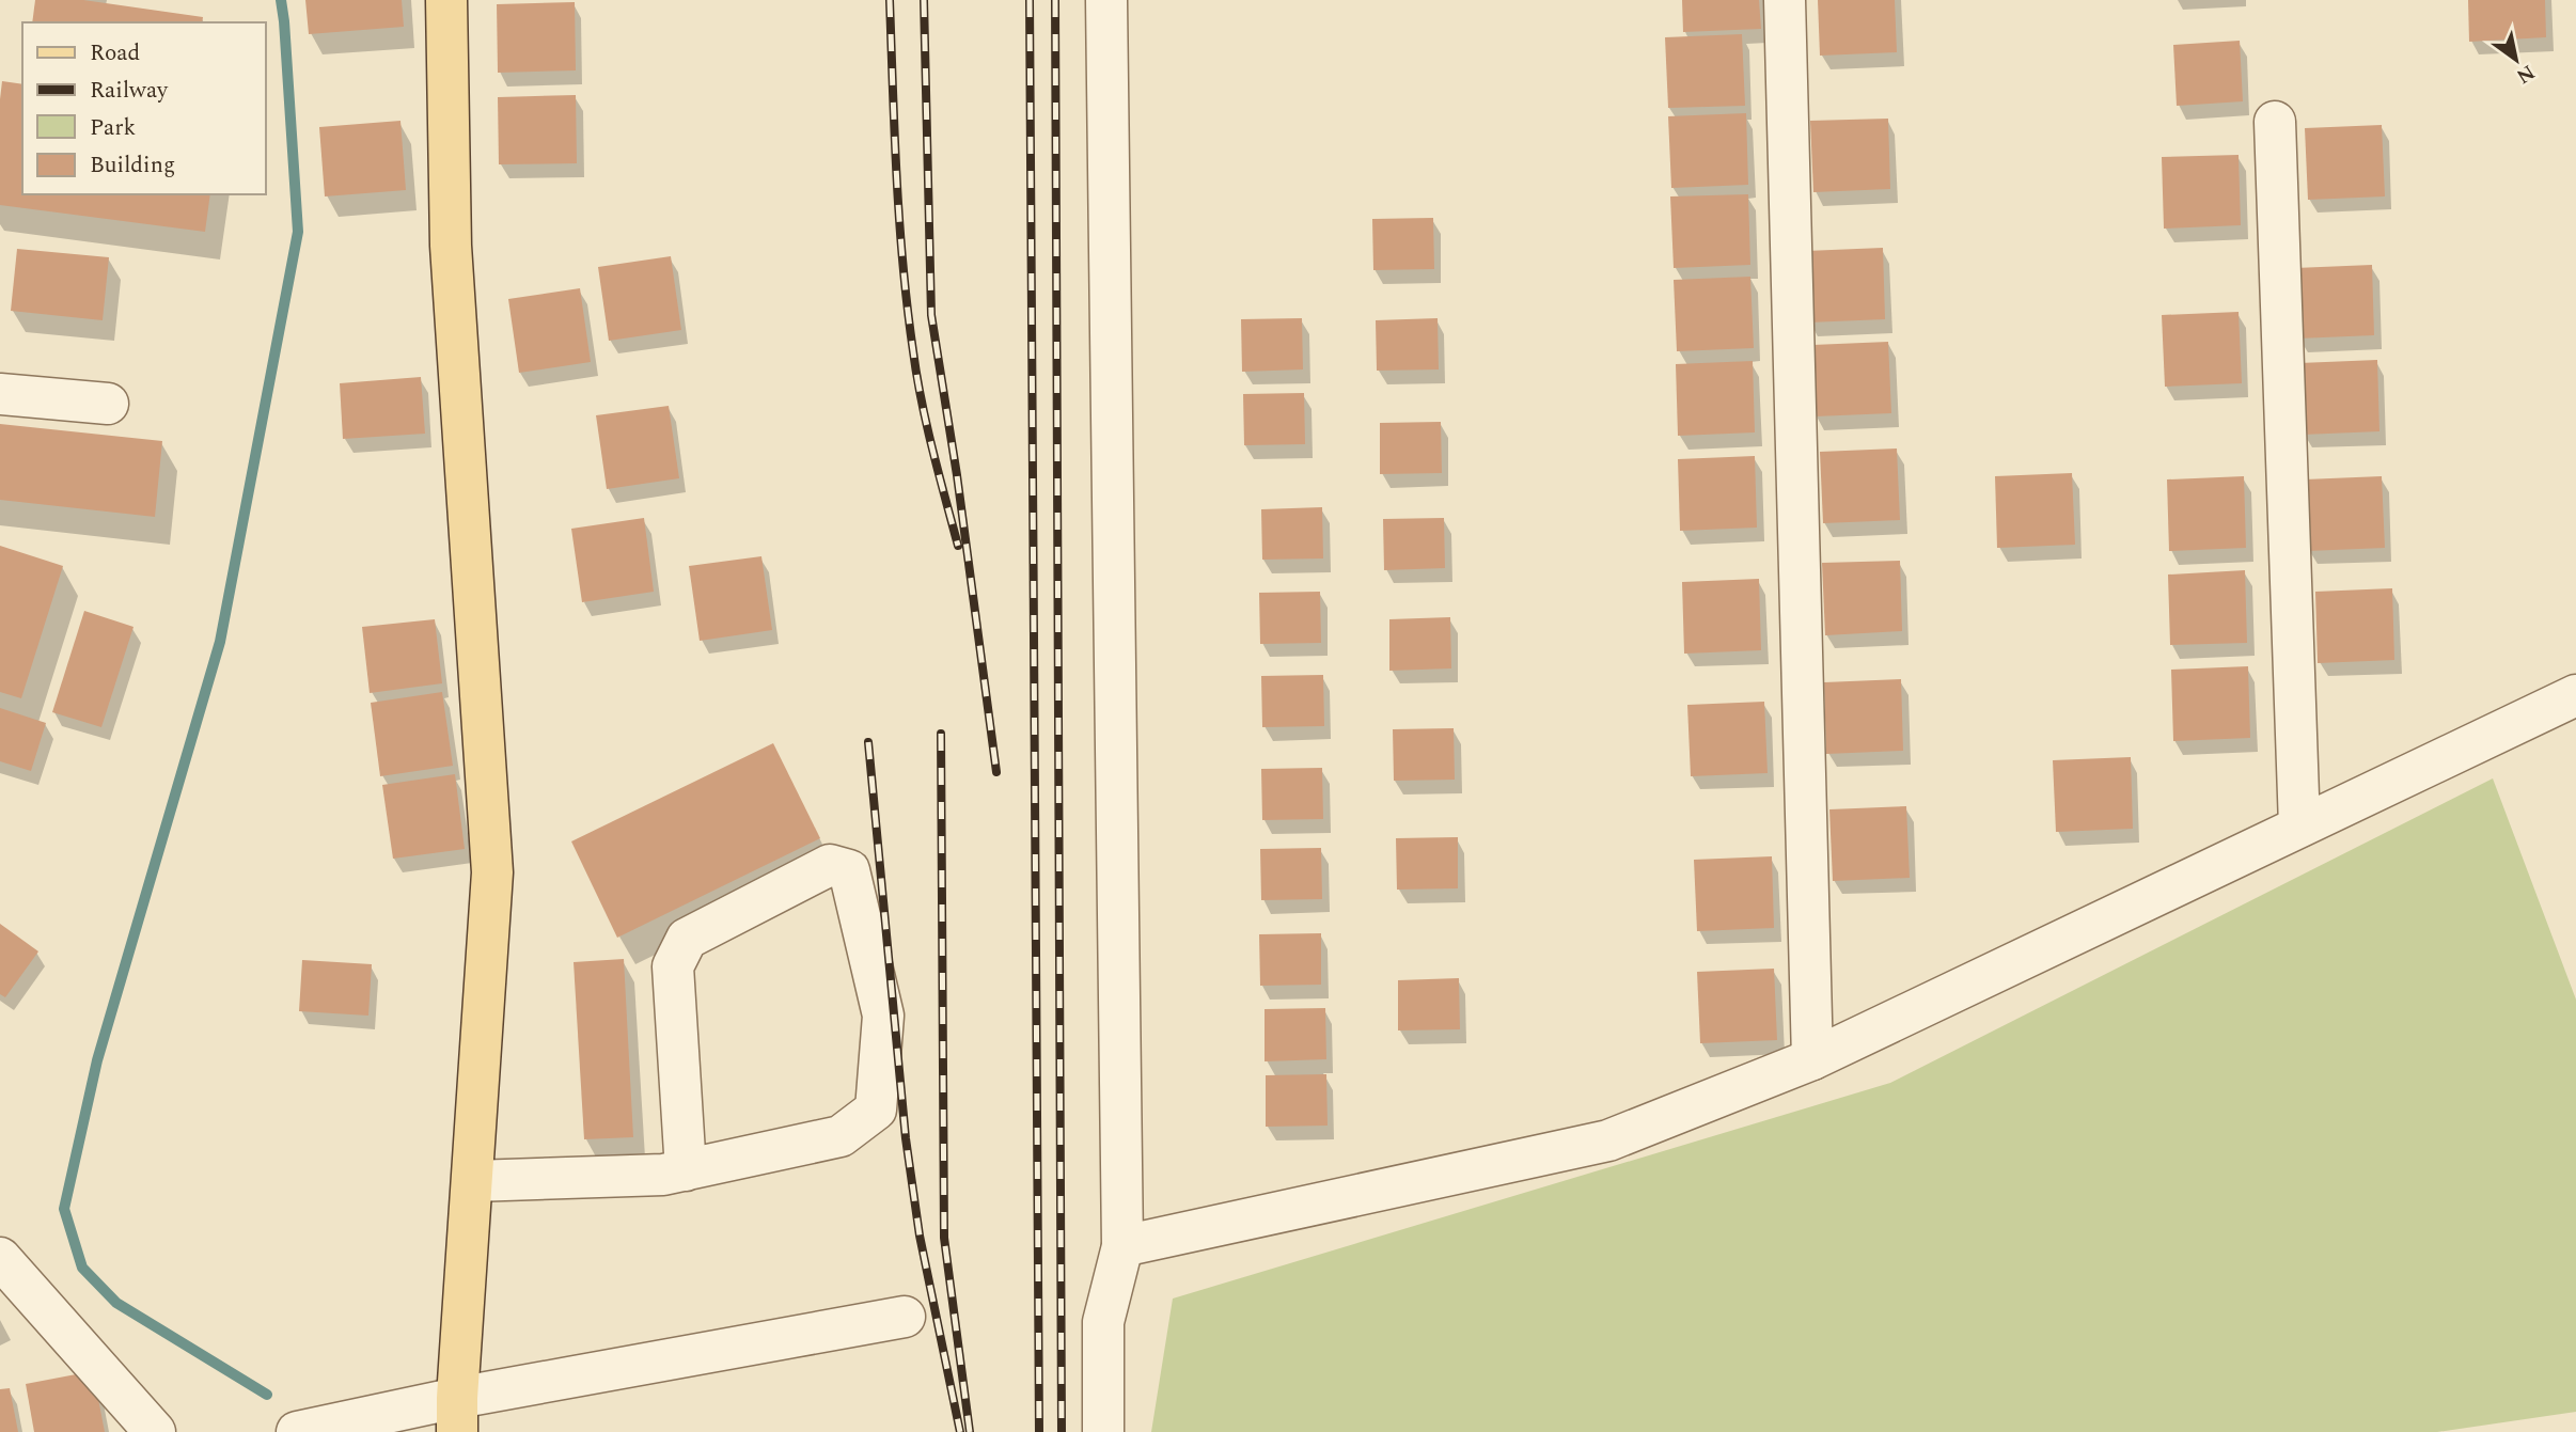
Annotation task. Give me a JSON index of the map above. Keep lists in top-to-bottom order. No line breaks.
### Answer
{"legend":["Road","Railway","Park","Building"],"north":"bottom right"}
